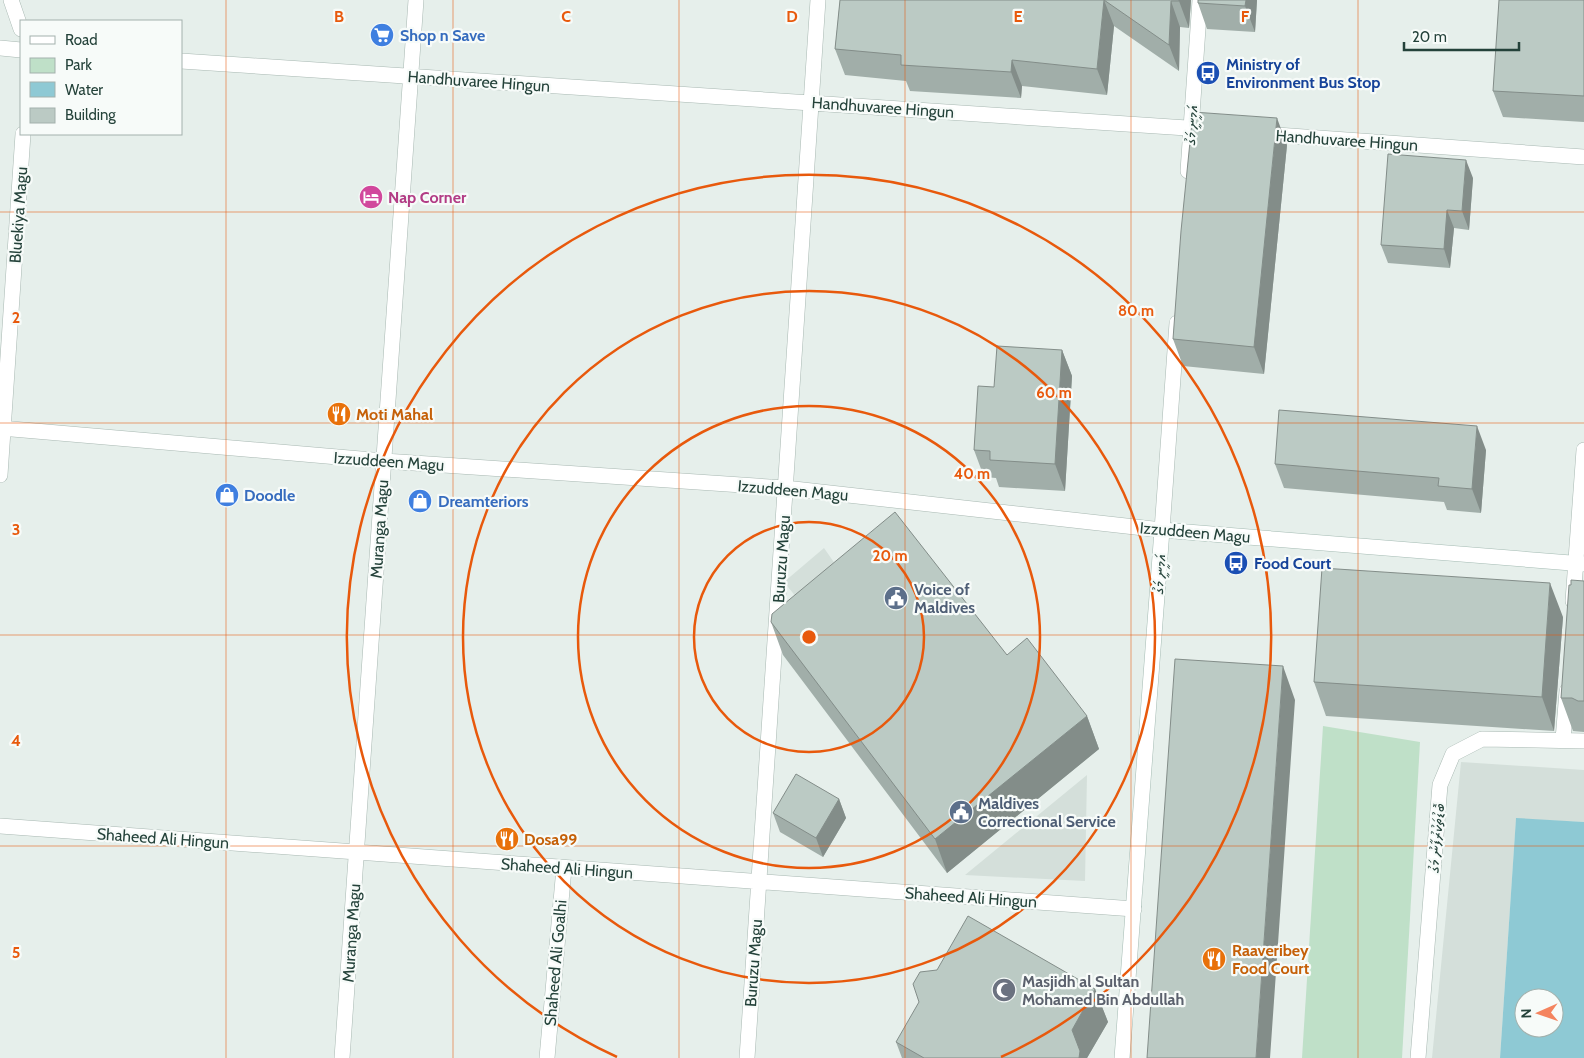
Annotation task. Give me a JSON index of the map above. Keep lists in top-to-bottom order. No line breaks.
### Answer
{"streets":{"street":["Handhuvaree Hingun","އަމީނީ މަގު","Bluekiya Magu","Izzuddeen Magu","Muranga Magu","Buruzu Magu","Shaheed Ali Hingun","ބޮޑުތަކުރުފާނު މަގު","Shaheed Ali Goalhi"]},"crossings":[["Handhuvaree Hingun","އަމީނީ މަގު"],["Handhuvaree Hingun","Muranga Magu"],["Handhuvaree Hingun","Buruzu Magu"],["އަމީނީ މަގު","Izzuddeen Magu"],["އަމީނީ މަގު","Shaheed Ali Hingun"],["Bluekiya Magu","Izzuddeen Magu"],["Izzuddeen Magu","Muranga Magu"],["Izzuddeen Magu","Buruzu Magu"],["Muranga Magu","Shaheed Ali Hingun"],["Buruzu Magu","Shaheed Ali Hingun"],["Shaheed Ali Hingun","Shaheed Ali Goalhi"]],"places":{"supermarket":["Shop n Save"],"bus stop":["Ministry of Environment Bus Stop","Food Court"],"hotel":["Nap Corner"],"restaurant":["Moti Mahal","Dosa99","Raaveribey Food Court"],"shop":["Doodle","Dreamteriors"],"public building":["Voice of Maldives","Maldives Correctional Service"],"mosque":["Masjidh al Sultan Mohamed Bin Abdullah"]},"legend":["Road","Park","Water","Building"],"scale_bar":"20 m","north":"left","grid":{"columns":["B","C","D","E","F"],"rows":["2","3","4","5"]},"rings":["80 m","60 m","40 m","20 m"]}
